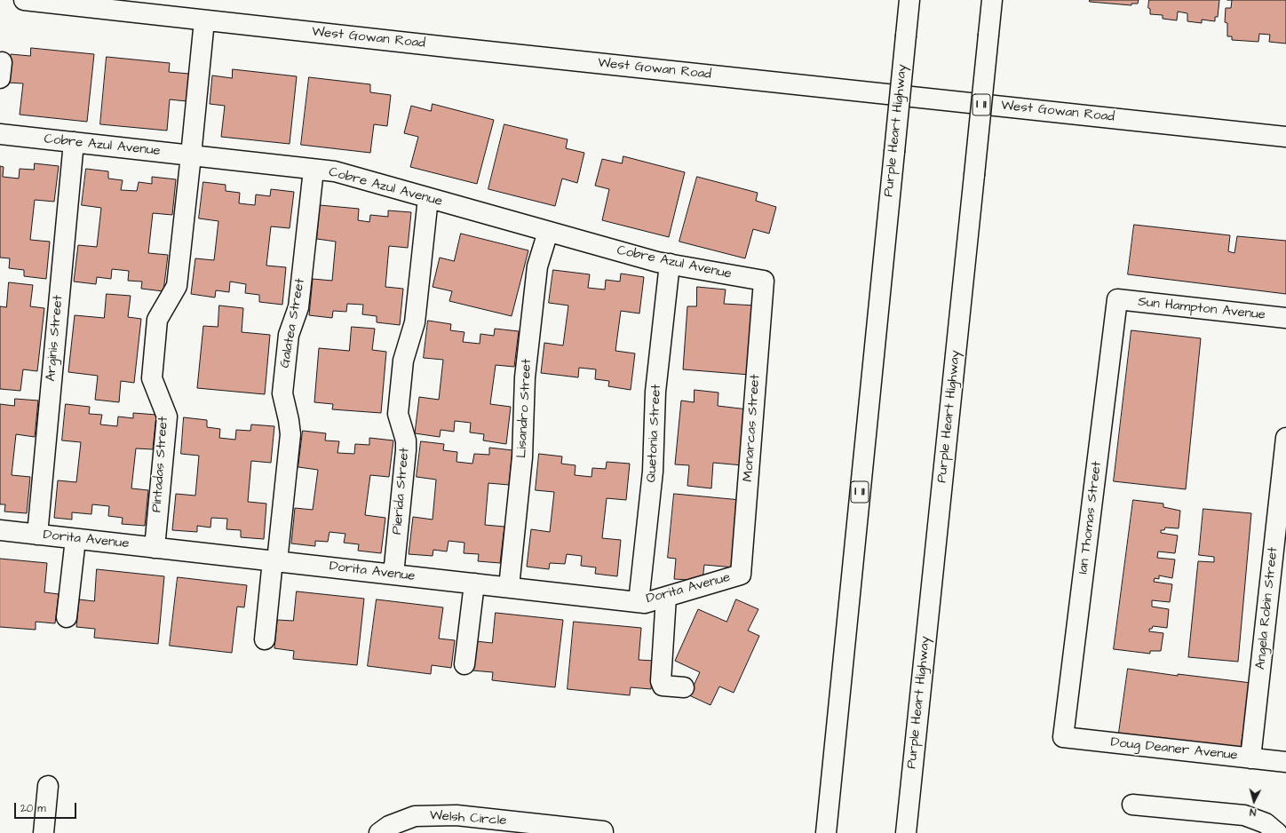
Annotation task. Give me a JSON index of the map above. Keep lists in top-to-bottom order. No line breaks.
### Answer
{"streets":{"main road":["West Gowan Road","I 11","Purple Heart Highway","Cobre Azul Avenue","Sun Hampton Avenue","Galatea Street","Arginis Street","Lisandro Street","Monarcas Street","Quetonia Street","Pintadas Street","Pierida Street","Ian Thomas Street","Dorita Avenue","Angela Robin Street","Doug Deaner Avenue","Welsh Circle"]},"crossings":[["West Gowan Road","Pintadas Street"],["Cobre Azul Avenue","Galatea Street"],["Cobre Azul Avenue","Arginis Street"],["Cobre Azul Avenue","Lisandro Street"],["Cobre Azul Avenue","Monarcas Street"],["Cobre Azul Avenue","Quetonia Street"],["Cobre Azul Avenue","Pintadas Street"],["Cobre Azul Avenue","Pierida Street"],["Sun Hampton Avenue","Ian Thomas Street"],["Galatea Street","Dorita Avenue"],["Arginis Street","Dorita Avenue"],["Lisandro Street","Dorita Avenue"],["Monarcas Street","Dorita Avenue"],["Quetonia Street","Dorita Avenue"],["Pintadas Street","Dorita Avenue"],["Pierida Street","Dorita Avenue"],["Ian Thomas Street","Doug Deaner Avenue"],["Angela Robin Street","Doug Deaner Avenue"]],"scale_bar":"20 m","north":"bottom"}
